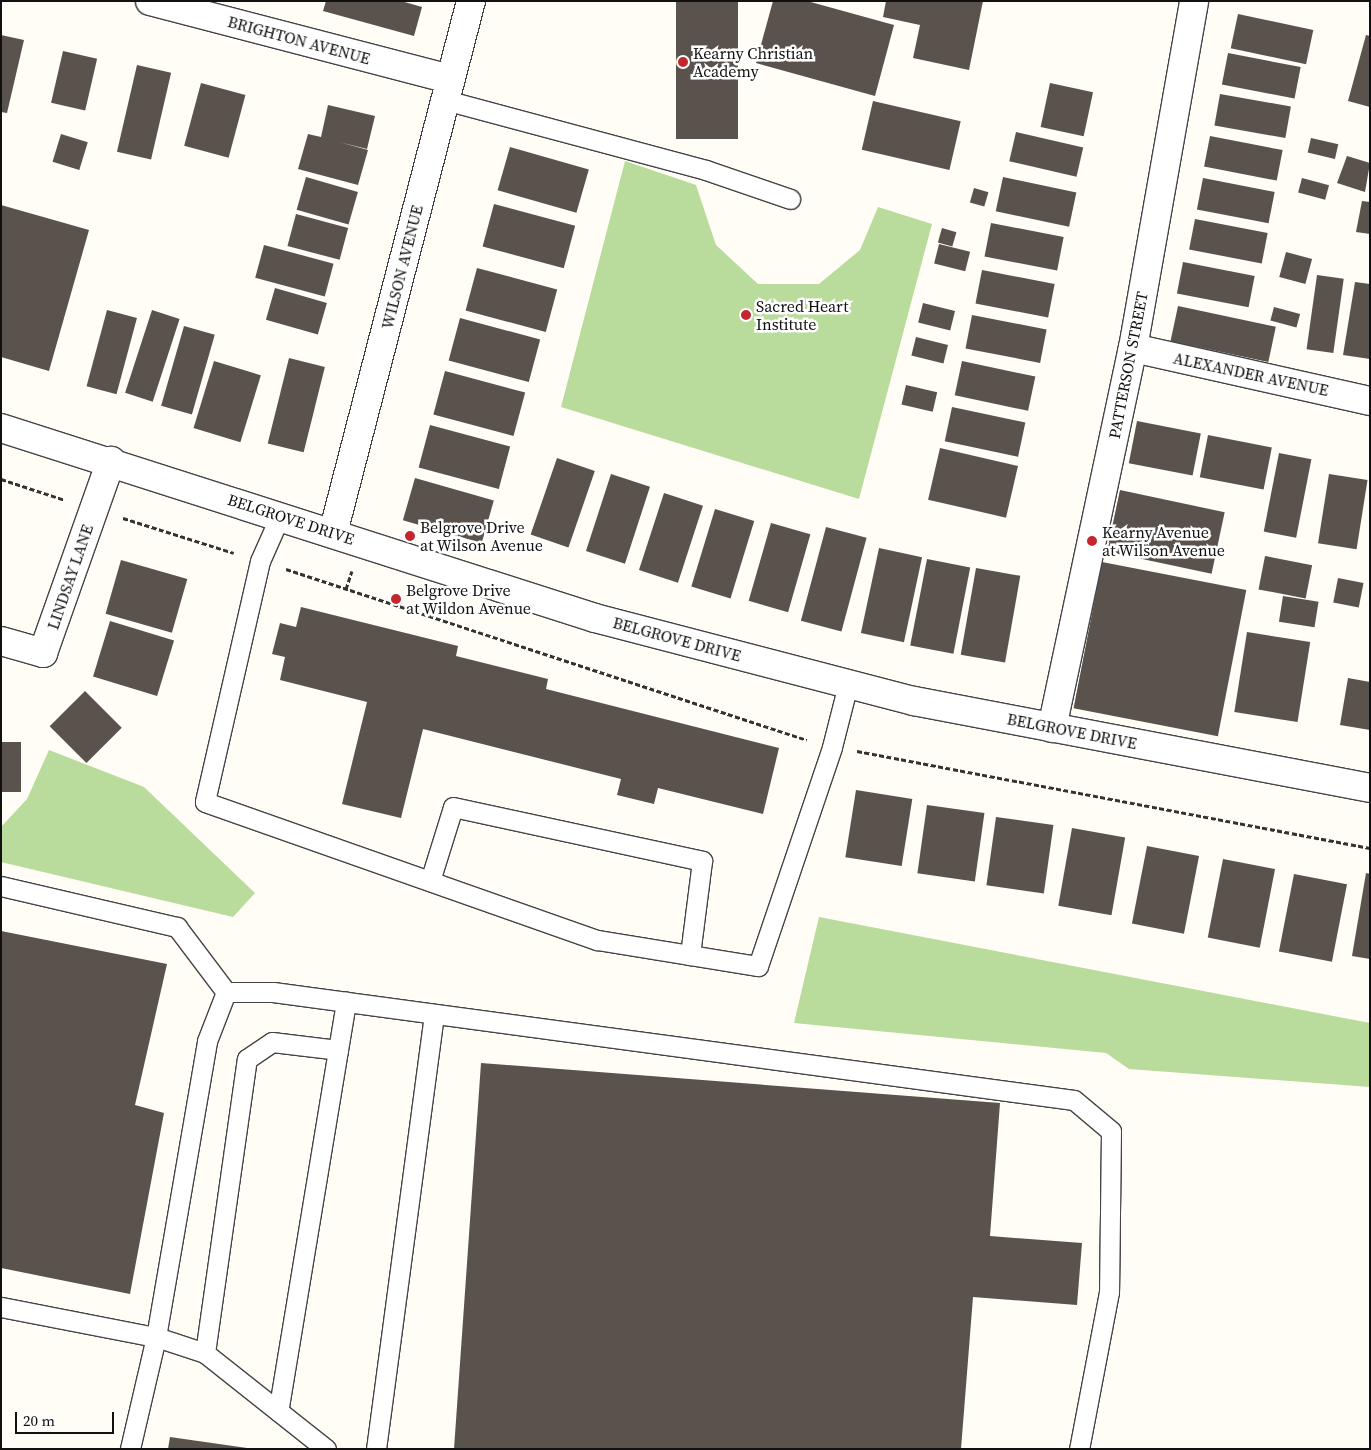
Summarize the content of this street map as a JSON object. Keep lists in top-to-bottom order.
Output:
{
  "streets": {
    "street": [
      "BRIGHTON AVENUE",
      "WILSON AVENUE",
      "PATTERSON STREET",
      "ALEXANDER AVENUE",
      "BELGROVE DRIVE",
      "LINDSAY LANE"
    ]
  },
  "crossings": [
    ["BRIGHTON AVENUE", "WILSON AVENUE"],
    ["WILSON AVENUE", "BELGROVE DRIVE"],
    ["PATTERSON STREET", "ALEXANDER AVENUE"],
    ["PATTERSON STREET", "BELGROVE DRIVE"],
    ["BELGROVE DRIVE", "LINDSAY LANE"]
  ],
  "places": [
    "Kearny Christian Academy",
    "Sacred Heart Institute",
    "Belgrove Drive at Wilson Avenue",
    "Kearny Avenue at Wilson Avenue",
    "Belgrove Drive at Wildon Avenue"
  ],
  "scale_bar": "20 m"
}
